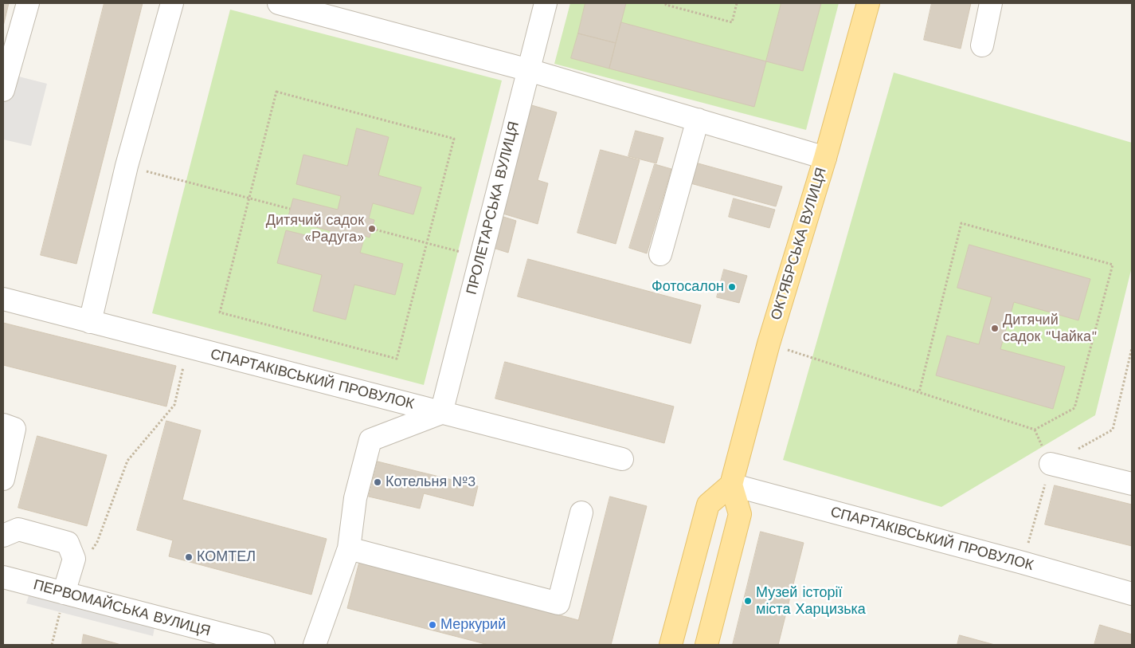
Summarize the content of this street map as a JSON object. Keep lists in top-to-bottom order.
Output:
{
  "streets": {
    "main road": ["ОКТЯБРСЬКА ВУЛИЦЯ"],
    "street": ["ПРОЛЕТАРСЬКА ВУЛИЦЯ", "СПАРТАКІВСЬКИЙ ПРОВУЛОК", "ПЕРВОМАЙСЬКА ВУЛИЦЯ"]
  },
  "crossings": [
    ["ПРОЛЕТАРСЬКА ВУЛИЦЯ", "СПАРТАКІВСЬКИЙ ПРОВУЛОК"],
    ["ОКТЯБРСЬКА ВУЛИЦЯ", "СПАРТАКІВСЬКИЙ ПРОВУЛОК"]
  ],
  "places": [
    "Дитячий садок «Радуга»",
    "Фотосалон",
    "Дитячий садок \"Чайка\"",
    "Котельня №3",
    "КОМТЕЛ",
    "Музей історії міста Харцизька",
    "Меркурий"
  ]
}
